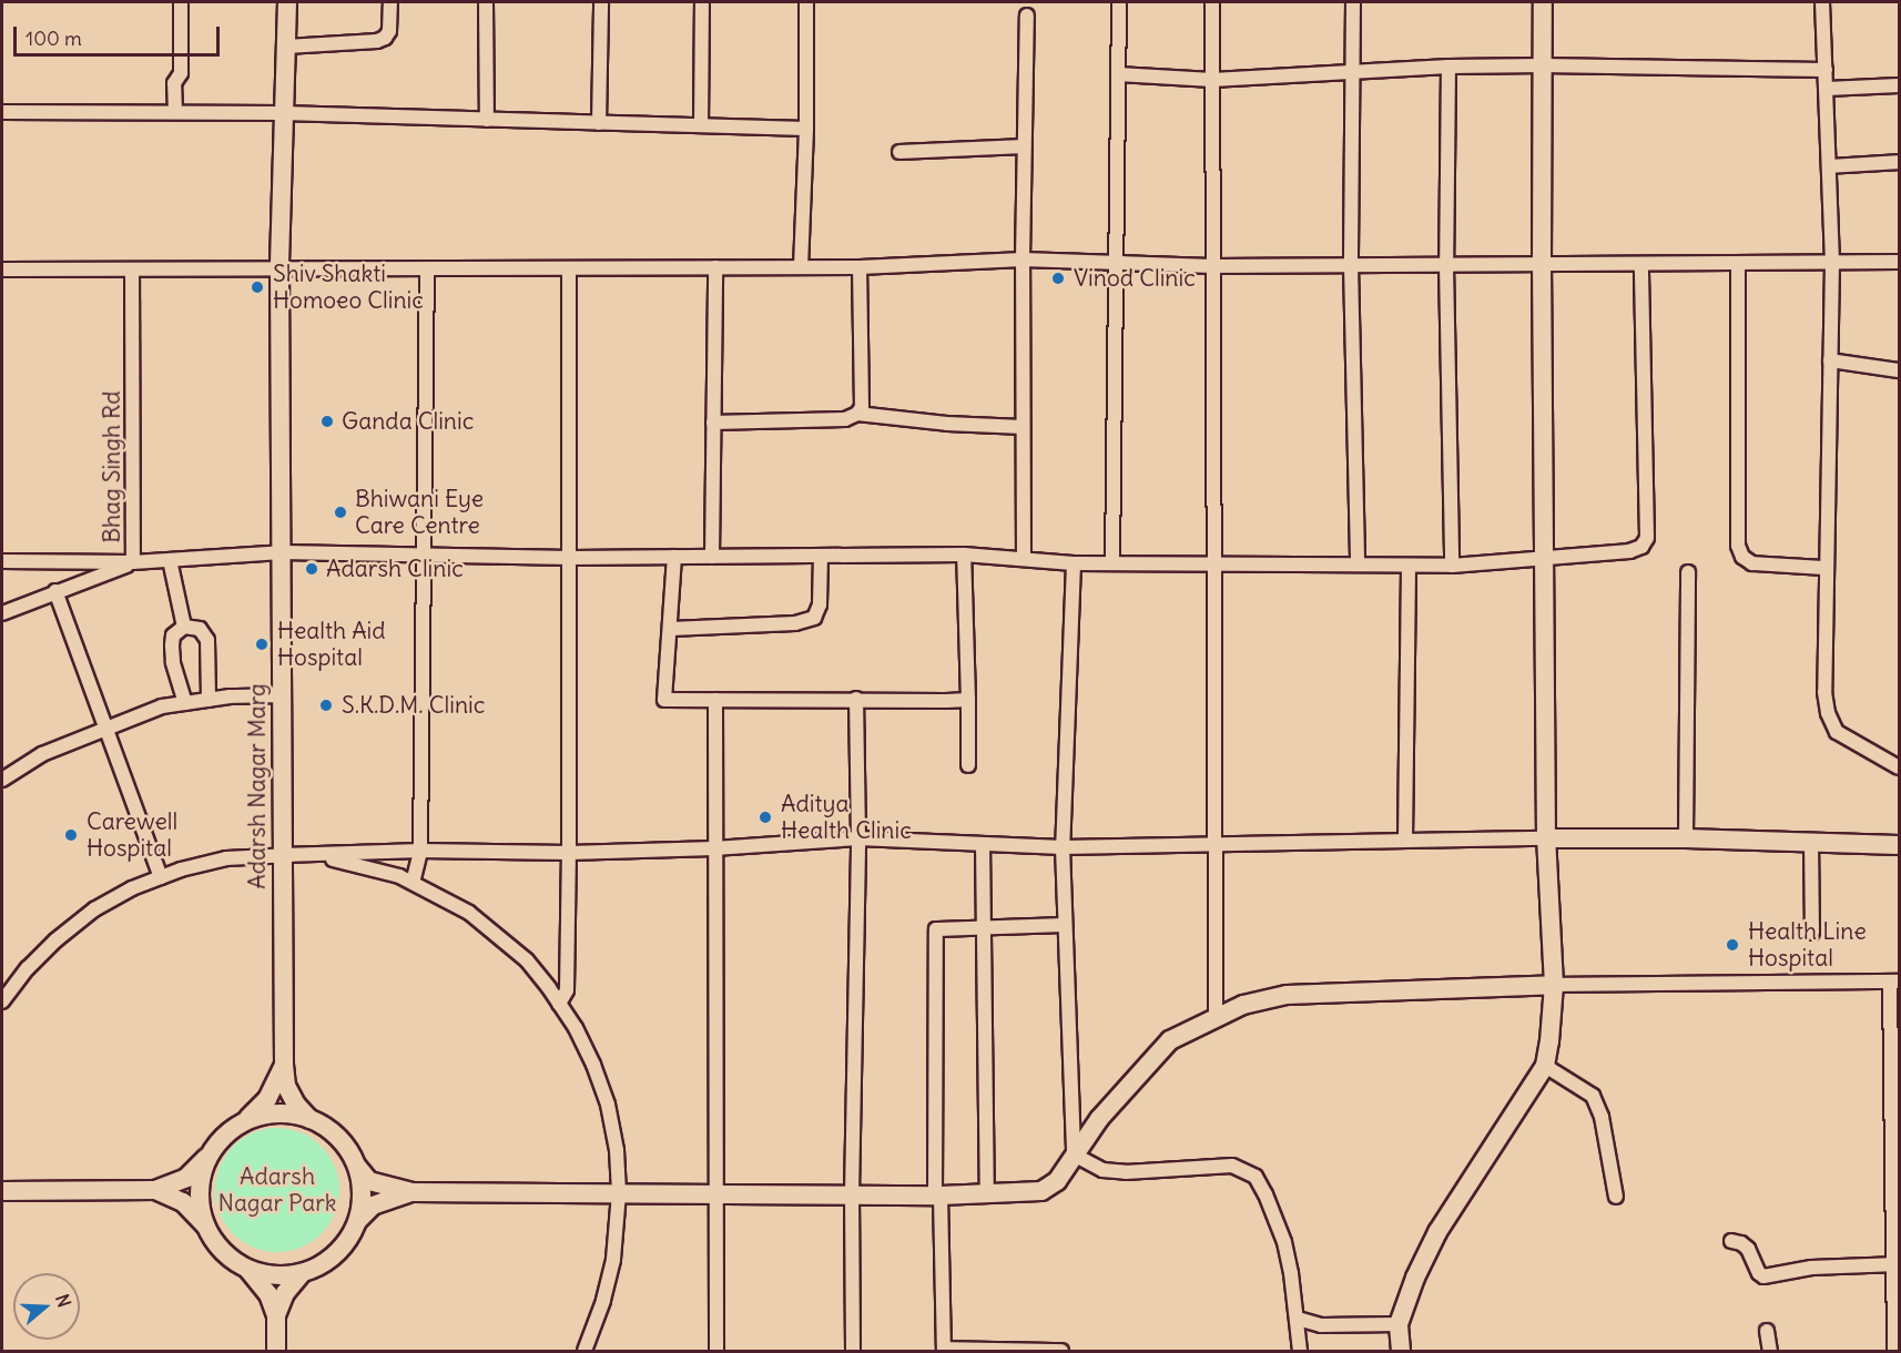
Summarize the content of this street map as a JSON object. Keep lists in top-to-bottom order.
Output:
{
  "streets": {
    "street": ["Bhag Singh Rd", "Adarsh Nagar Marg"]
  },
  "parks": ["Adarsh Nagar Park"],
  "places": [
    "Vinod Clinic",
    "Shiv Shakti Homoeo Clinic",
    "Ganda Clinic",
    "Bhiwani Eye Care Centre",
    "Adarsh Clinic",
    "Health Aid Hospital",
    "S.K.D.M. Clinic",
    "Aditya Health Clinic",
    "Carewell Hospital",
    "Health Line Hospital"
  ],
  "scale_bar": "100 m",
  "north": "right"
}
